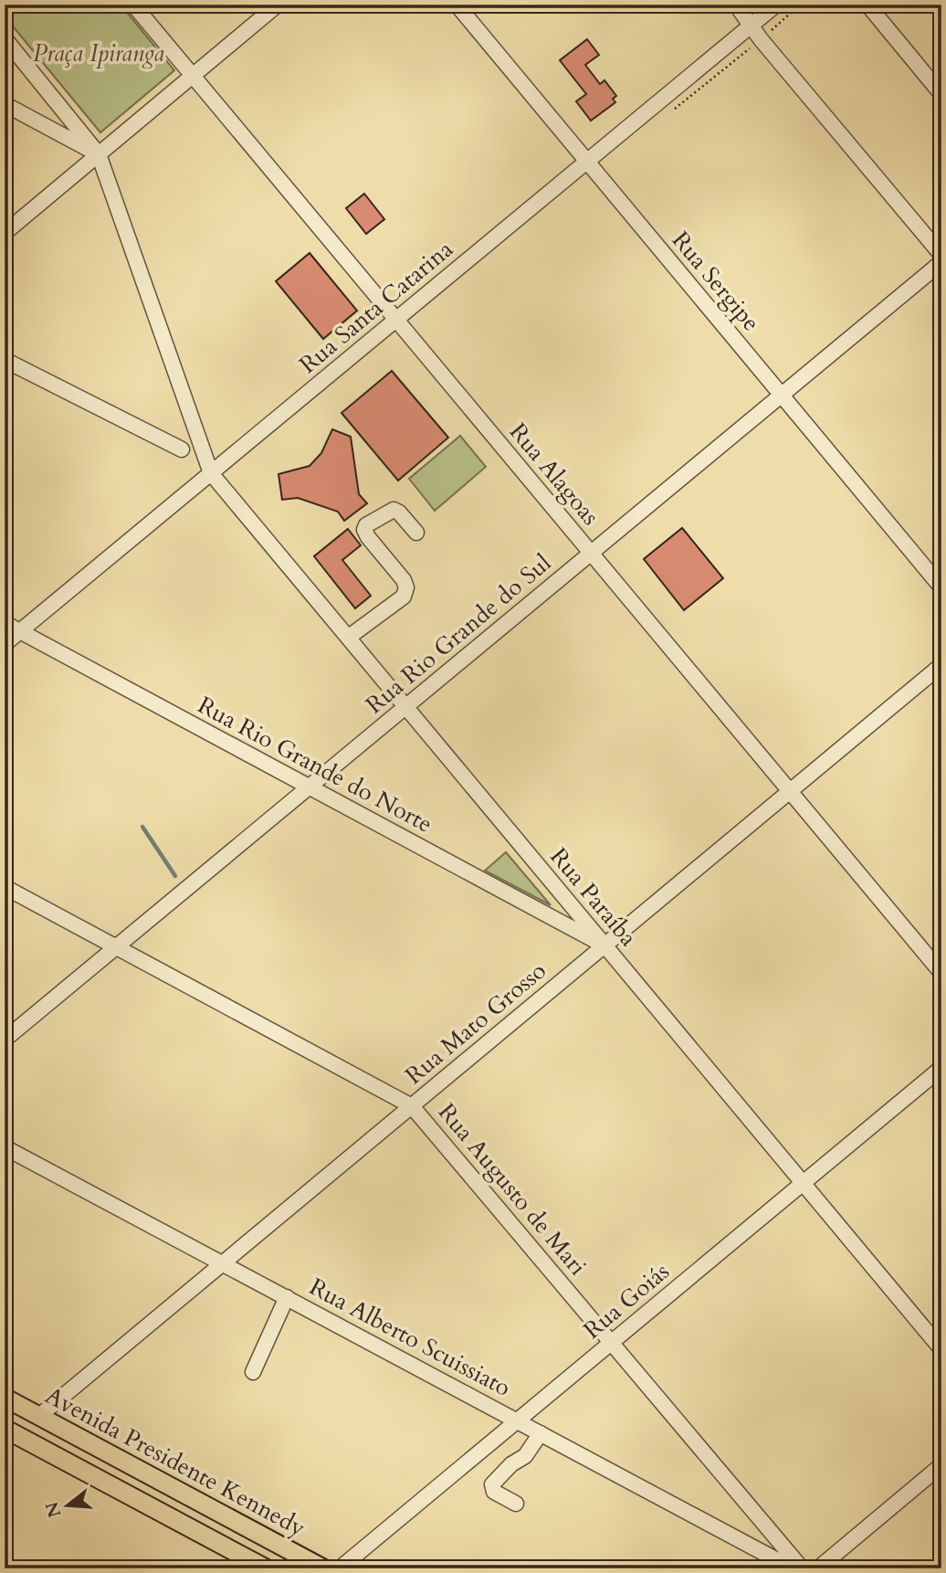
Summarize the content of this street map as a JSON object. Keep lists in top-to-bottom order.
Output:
{
  "streets": {
    "main road": ["Avenida Presidente Kennedy"],
    "street": [
      "Rua Sergipe",
      "Rua Santa Catarina",
      "Rua Alagoas",
      "Rua Rio Grande do Sul",
      "Rua Rio Grande do Norte",
      "Rua Paraíba",
      "Rua Mato Grosso",
      "Rua Augusto de Mari",
      "Rua Goiás",
      "Rua Alberto Scuissiato"
    ]
  },
  "crossings": [
    ["Rua Sergipe", "Rua Santa Catarina"],
    ["Rua Sergipe", "Rua Rio Grande do Sul"],
    ["Rua Santa Catarina", "Rua Alagoas"],
    ["Rua Santa Catarina", "Rua Rio Grande do Norte"],
    ["Rua Santa Catarina", "Rua Paraíba"],
    ["Rua Alagoas", "Rua Rio Grande do Sul"],
    ["Rua Alagoas", "Rua Mato Grosso"],
    ["Rua Rio Grande do Sul", "Rua Rio Grande do Norte"],
    ["Rua Rio Grande do Sul", "Rua Paraíba"],
    ["Rua Rio Grande do Sul", "Rua Augusto de Mari"],
    ["Rua Rio Grande do Norte", "Rua Paraíba"],
    ["Rua Rio Grande do Norte", "Rua Mato Grosso"],
    ["Rua Paraíba", "Rua Mato Grosso"],
    ["Rua Paraíba", "Rua Goiás"],
    ["Rua Mato Grosso", "Rua Augusto de Mari"],
    ["Rua Mato Grosso", "Rua Alberto Scuissiato"],
    ["Rua Mato Grosso", "Avenida Presidente Kennedy"],
    ["Rua Augusto de Mari", "Rua Goiás"],
    ["Rua Goiás", "Rua Alberto Scuissiato"]
  ],
  "parks": ["Praça Ipiranga"],
  "north": "left"
}
